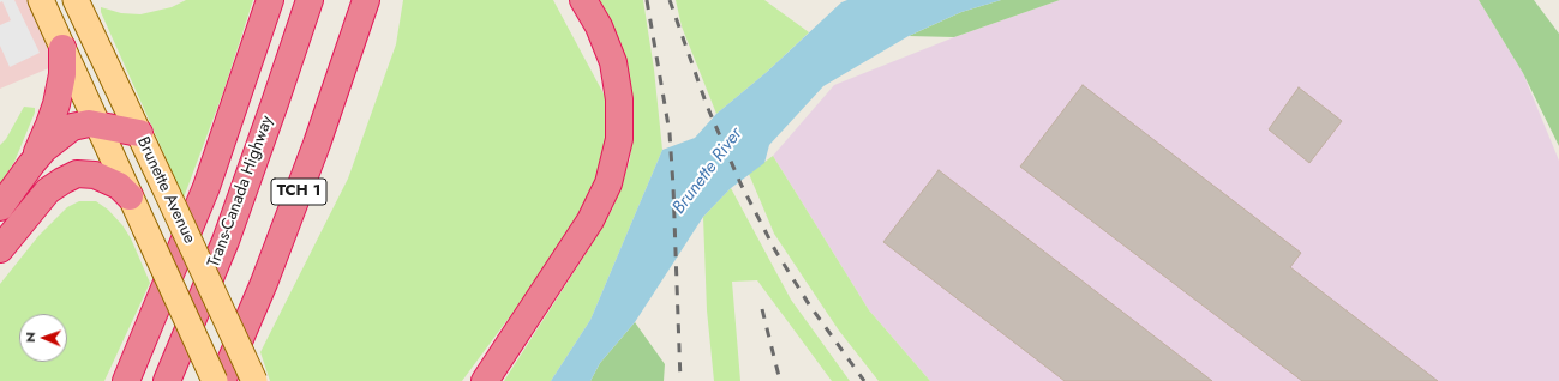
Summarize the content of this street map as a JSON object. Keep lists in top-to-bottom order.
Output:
{
  "streets": {
    "highway": ["Trans-Canada Highway", "TCH 1"],
    "main road": ["Brunette Avenue"]
  },
  "water": ["Brunette River"],
  "north": "left"
}
